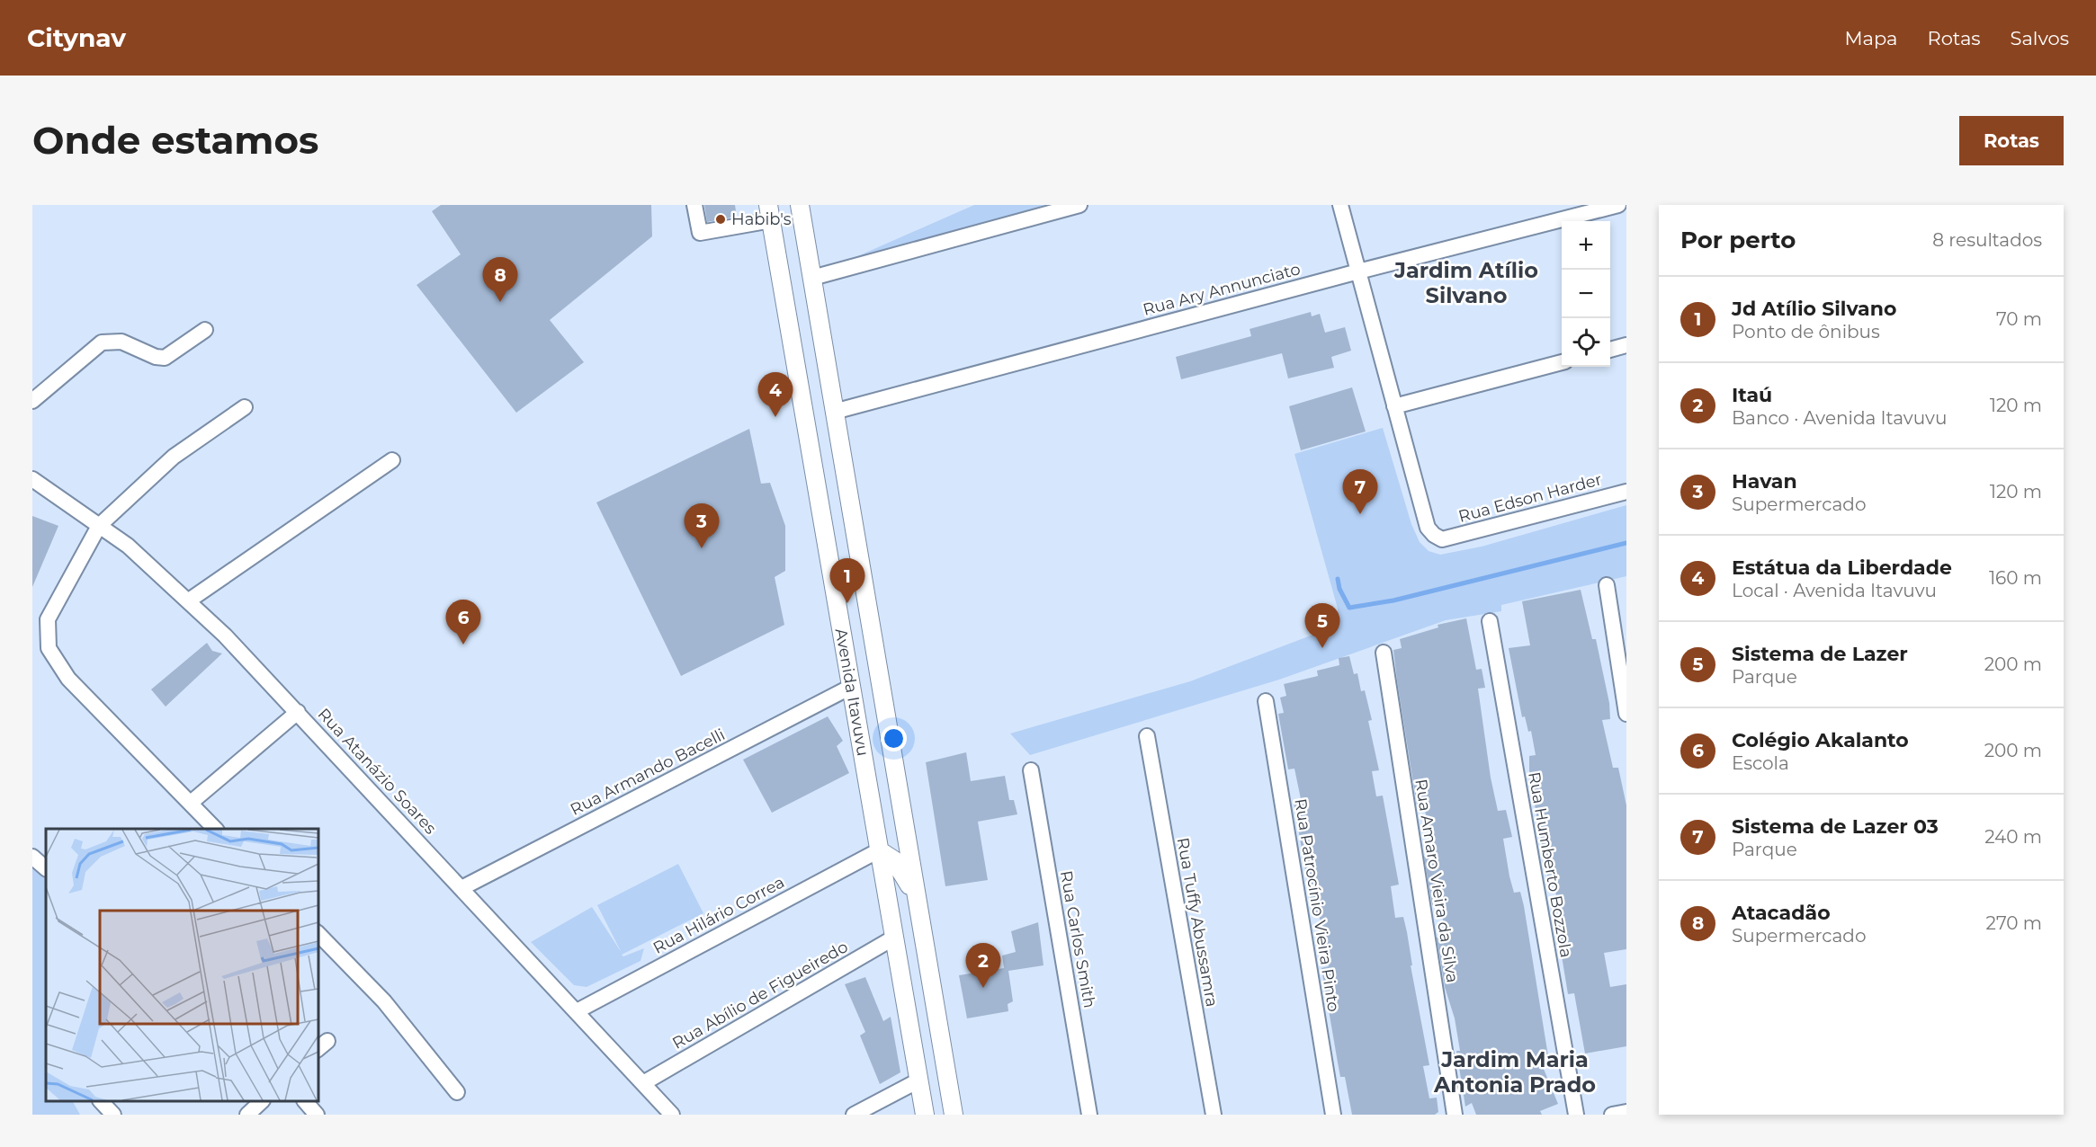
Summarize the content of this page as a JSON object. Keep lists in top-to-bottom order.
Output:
{
  "streets": {
    "main road": ["Avenida Itavuvu"],
    "street": [
      "Rua Ary Annunciato",
      "Rua Edson Harder",
      "Rua Atanázio Soares",
      "Rua Armando Bacelli",
      "Rua Humberto Bozzola",
      "Rua Amaro Vieira da Silva",
      "Rua Patrocínio Vieira Pinto",
      "Rua Hilário Correa",
      "Rua Tuffy Abussamra",
      "Rua Carlos Smith",
      "Rua Abílio de Figueiredo"
    ]
  },
  "crossings": [
    ["Rua Ary Annunciato", "Avenida Itavuvu"],
    ["Avenida Itavuvu", "Rua Armando Bacelli"],
    ["Avenida Itavuvu", "Rua Hilário Correa"],
    ["Avenida Itavuvu", "Rua Abílio de Figueiredo"],
    ["Rua Atanázio Soares", "Rua Armando Bacelli"],
    ["Rua Atanázio Soares", "Rua Hilário Correa"],
    ["Rua Atanázio Soares", "Rua Abílio de Figueiredo"]
  ],
  "districts": ["Jardim Atílio Silvano", "Jardim Maria Antonia Prado"],
  "places": ["Habib's"],
  "page": {
    "header": "Citynav",
    "nav": ["Mapa", "Rotas", "Salvos"],
    "buttons": "Rotas",
    "title": "Onde estamos",
    "heading": ["Por perto", "8 resultados"],
    "map_buttons": ["+", "−"],
    "pins": [
      "8",
      "4",
      "7",
      "3",
      "1",
      "6",
      "5",
      "2"
    ],
    "list": [
      {
        "mark": "1",
        "name": "Jd Atílio Silvano",
        "note": "Ponto de ônibus",
        "value": "70 m"
      },
      {
        "mark": "2",
        "name": "Itaú",
        "note": "Banco · Avenida Itavuvu",
        "value": "120 m"
      },
      {
        "mark": "3",
        "name": "Havan",
        "note": "Supermercado",
        "value": "120 m"
      },
      {
        "mark": "4",
        "name": "Estátua da Liberdade",
        "note": "Local · Avenida Itavuvu",
        "value": "160 m"
      },
      {
        "mark": "5",
        "name": "Sistema de Lazer",
        "note": "Parque",
        "value": "200 m"
      },
      {
        "mark": "6",
        "name": "Colégio Akalanto",
        "note": "Escola",
        "value": "200 m"
      },
      {
        "mark": "7",
        "name": "Sistema de Lazer 03",
        "note": "Parque",
        "value": "240 m"
      },
      {
        "mark": "8",
        "name": "Atacadão",
        "note": "Supermercado",
        "value": "270 m"
      }
    ]
  }
}
